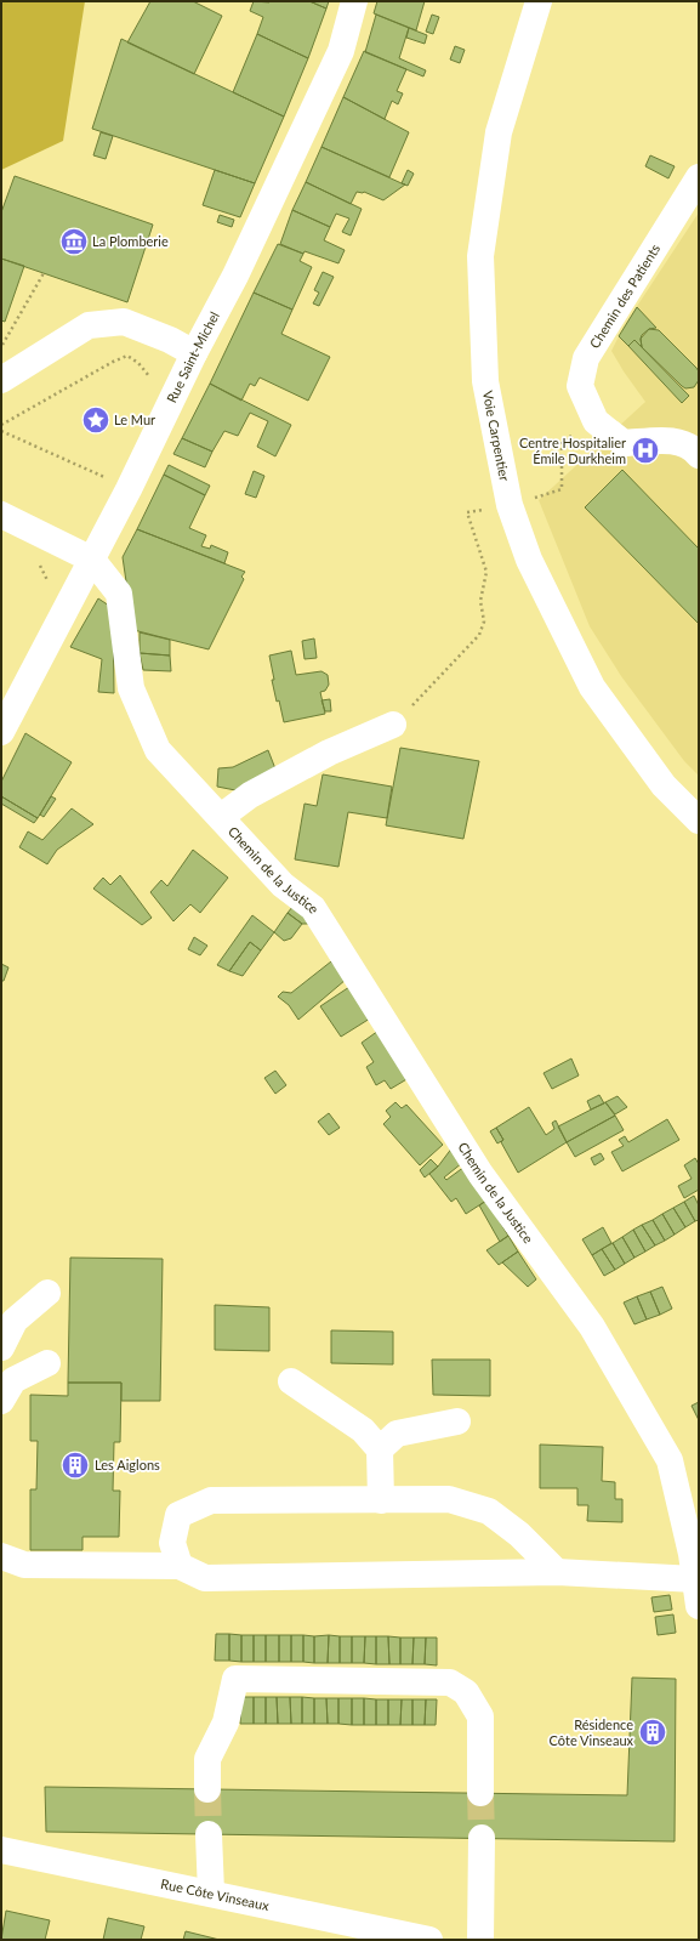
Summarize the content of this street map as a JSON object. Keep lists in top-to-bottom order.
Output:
{
  "streets": {
    "street": [
      "Chemin des Patients",
      "Rue Saint-Michel",
      "Voie Carpentier",
      "Chemin de la Justice",
      "Rue Côte Vinseaux"
    ]
  },
  "crossings": [
    ["Rue Saint-Michel", "Chemin de la Justice"]
  ],
  "places": {
    "museum": ["La Plomberie"],
    "place": ["Le Mur"],
    "hospital": ["Centre Hospitalier Émile Durkheim"],
    "building": ["Les Aiglons", "Résidence Côte Vinseaux"]
  }
}
